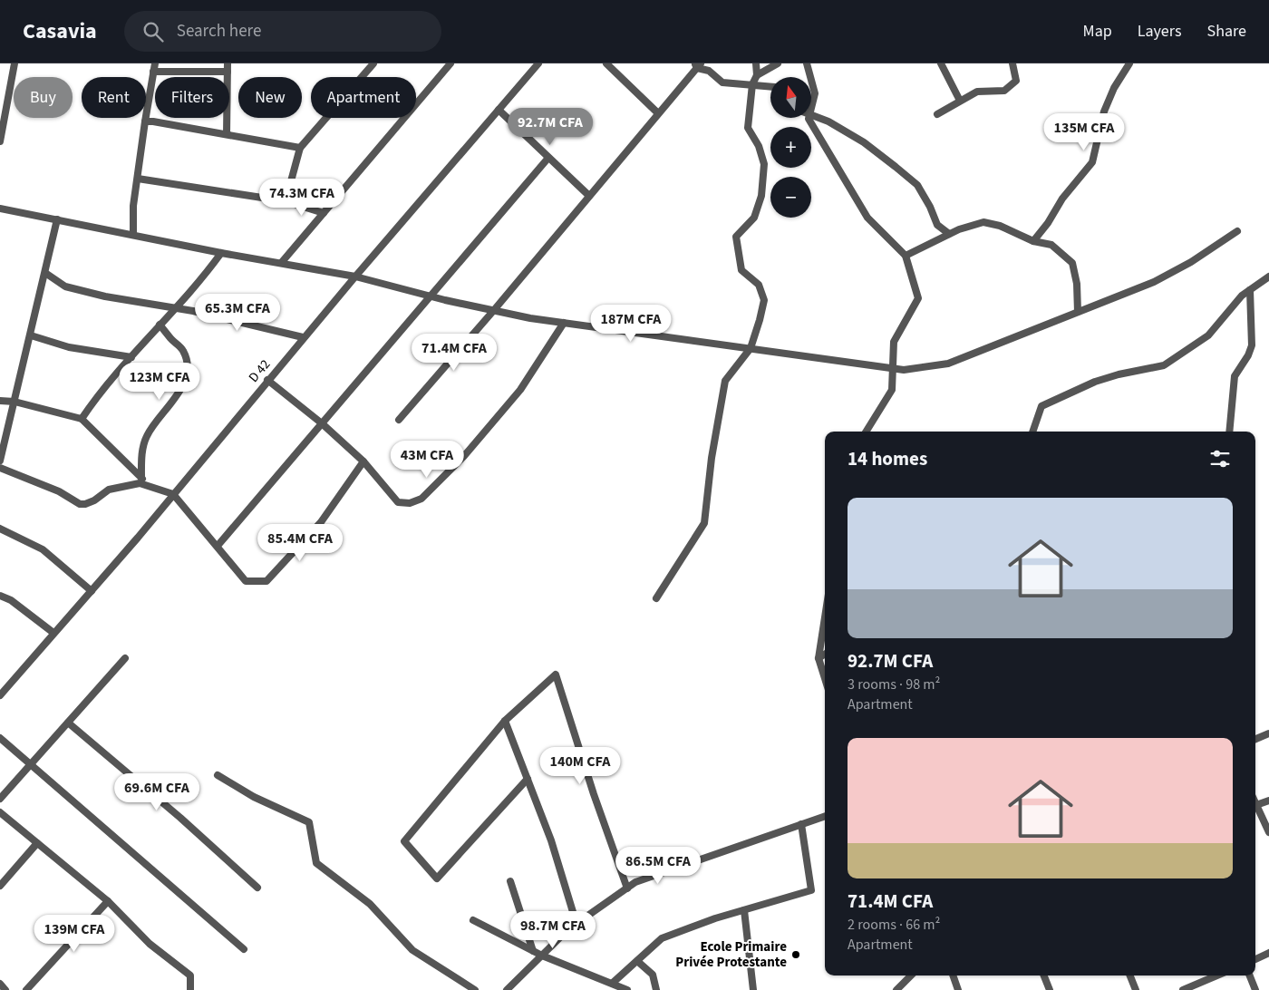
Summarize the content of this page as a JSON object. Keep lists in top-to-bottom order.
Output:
{
  "streets": {
    "street": ["D 42"]
  },
  "places": ["Ecole Primaire Privée Protestante"],
  "north": "top",
  "page": {
    "header": "Casavia",
    "search": "Search here",
    "nav": ["Map", "Layers", "Share"],
    "map_buttons": ["+", "−"],
    "chip": [
      "Buy",
      "Rent",
      "Filters",
      "New",
      "Apartment"
    ],
    "price": [
      "92.7M CFA",
      "135M CFA",
      "74.3M CFA",
      "65.3M CFA",
      "187M CFA",
      "71.4M CFA",
      "123M CFA",
      "43M CFA",
      "85.4M CFA",
      "140M CFA",
      "69.6M CFA",
      "86.5M CFA",
      "98.7M CFA",
      "139M CFA"
    ],
    "heading": "14 homes",
    "list": [
      {
        "name": "92.7M CFA",
        "note": "3 rooms · 98 m² · Apartment"
      },
      {
        "name": "71.4M CFA",
        "note": "2 rooms · 66 m² · Apartment"
      }
    ]
  }
}
